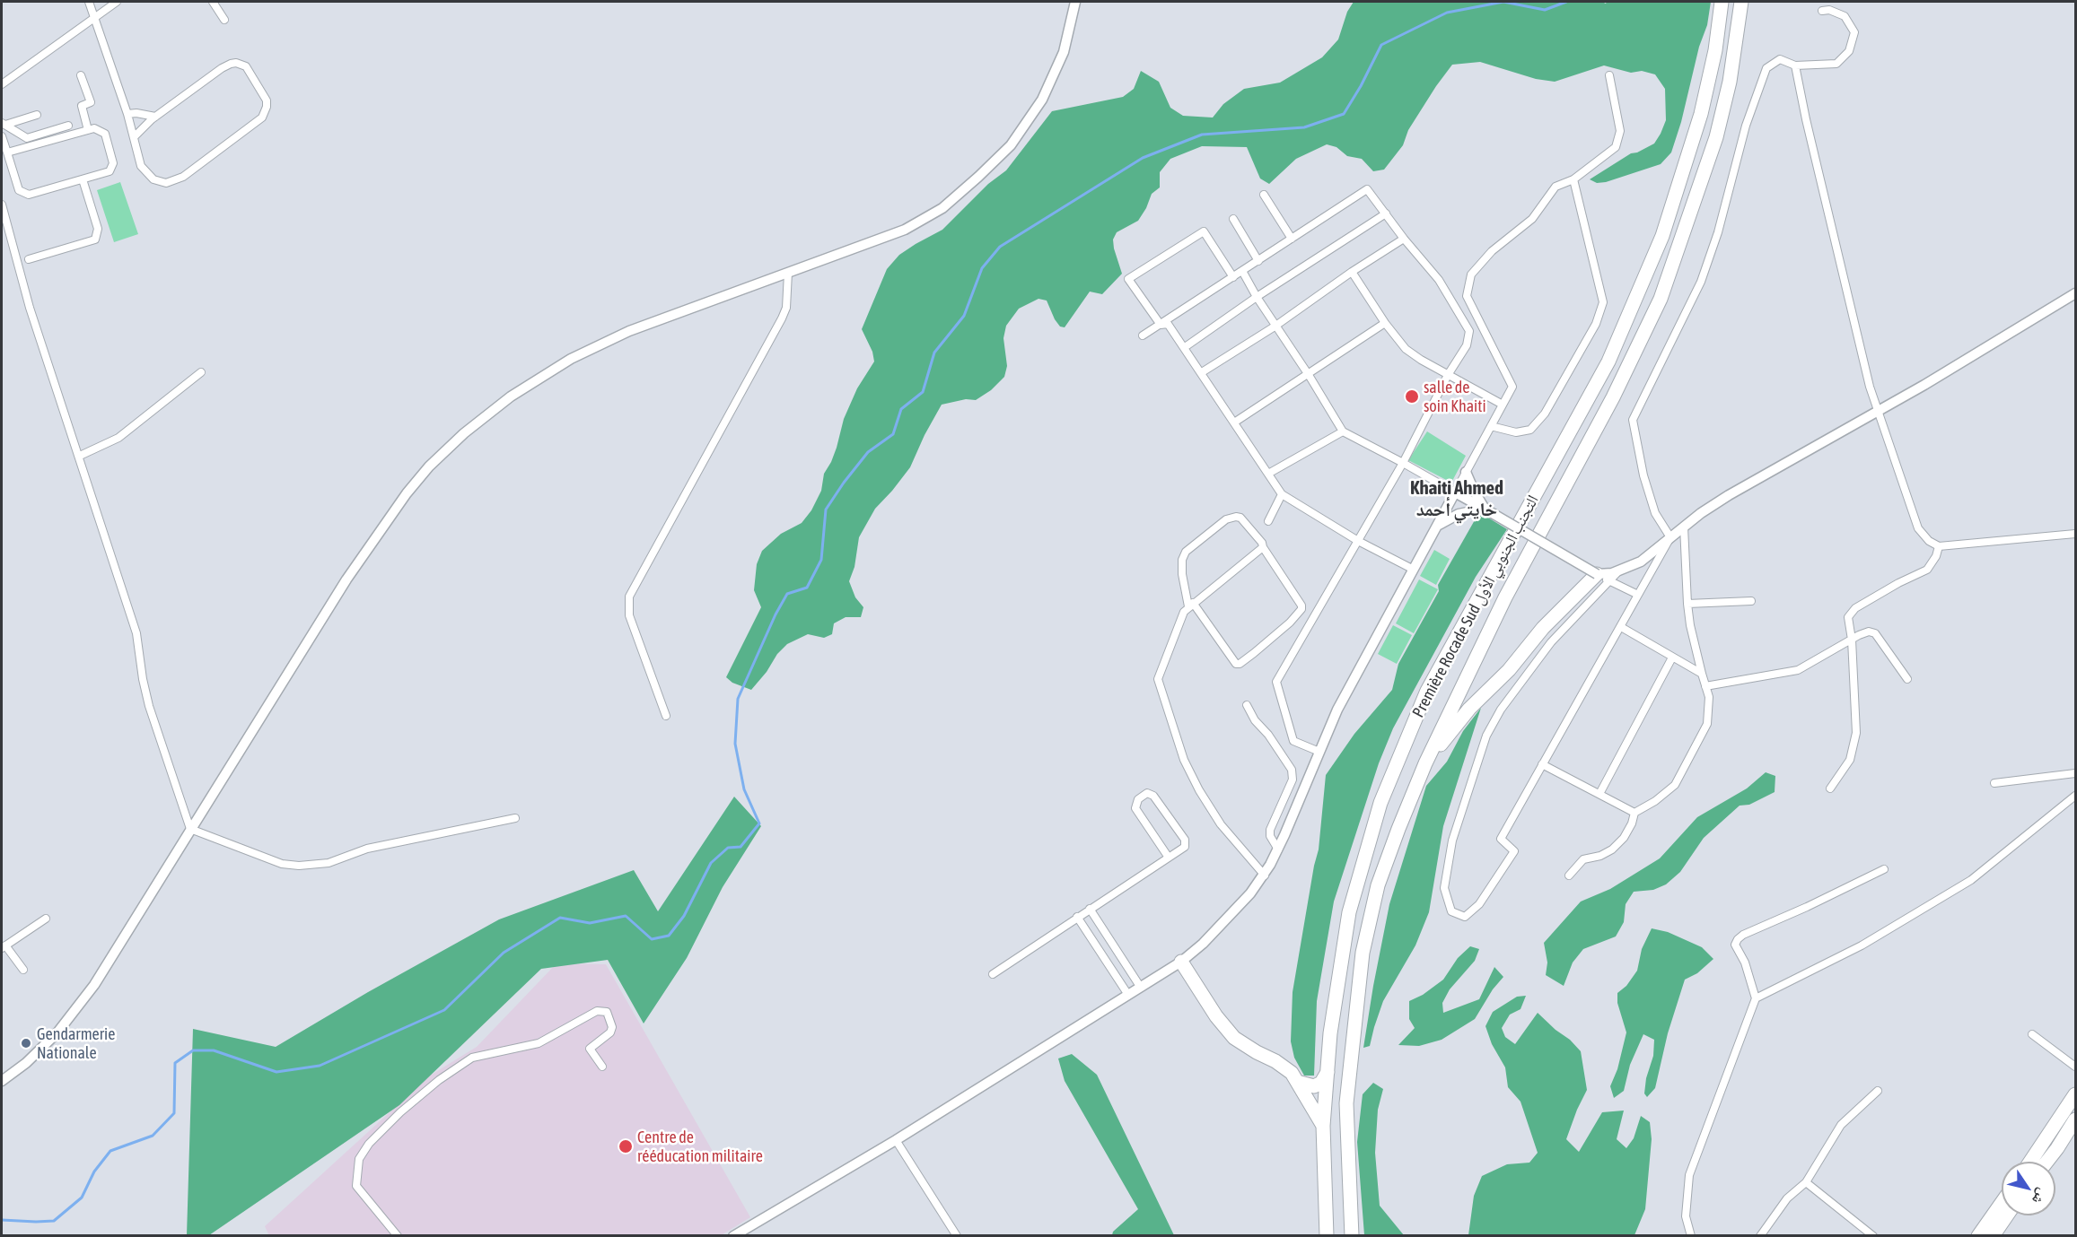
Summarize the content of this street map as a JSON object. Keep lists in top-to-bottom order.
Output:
{
  "streets": {
    "highway": ["Première Rocade Sud التجنب الجنوبي الأول"]
  },
  "districts": ["Khaiti Ahmed خايتي أحمد"],
  "places": ["salle de soin Khaiti", "Gendarmerie Nationale", "Centre de rééducation militaire"],
  "north": "bottom right"
}
